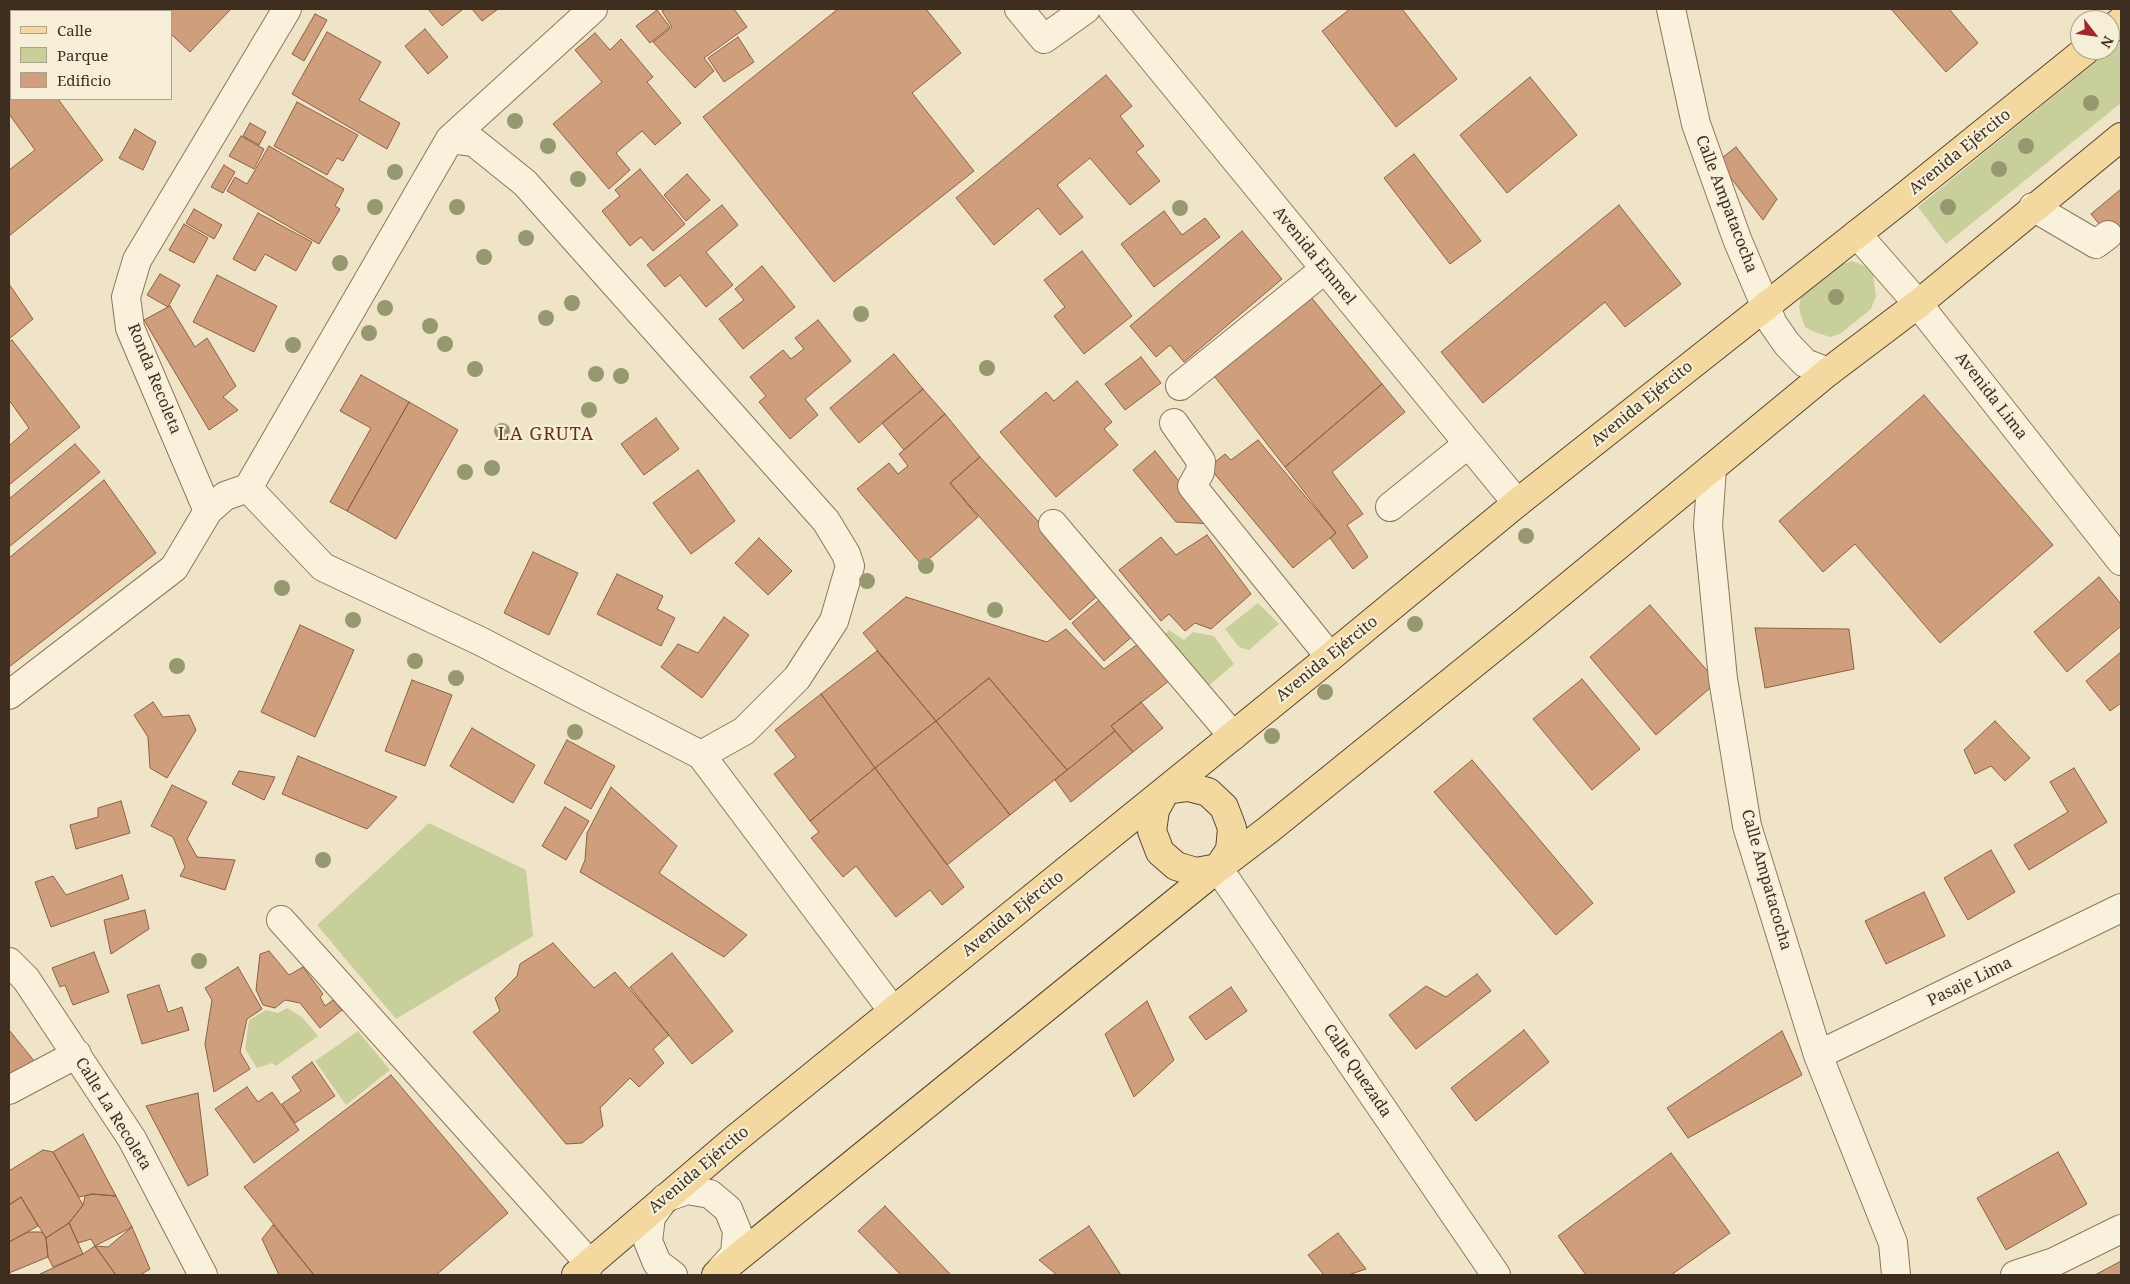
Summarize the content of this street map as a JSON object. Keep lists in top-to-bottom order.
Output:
{
  "streets": {
    "main road": ["Avenida Ejército"],
    "street": [
      "Calle Ampatacocha",
      "Avenida Emmel",
      "Ronda Recoleta",
      "Avenida Lima",
      "Pasaje Lima",
      "Calle Quezada",
      "Calle La Recoleta"
    ]
  },
  "crossings": [
    ["Avenida Ejército", "Calle Ampatacocha"],
    ["Avenida Ejército", "Avenida Emmel"],
    ["Avenida Ejército", "Avenida Lima"],
    ["Avenida Ejército", "Calle Quezada"],
    ["Calle Ampatacocha", "Pasaje Lima"]
  ],
  "districts": ["LA GRUTA"],
  "legend": ["Calle", "Parque", "Edificio"],
  "north": "bottom right"
}
